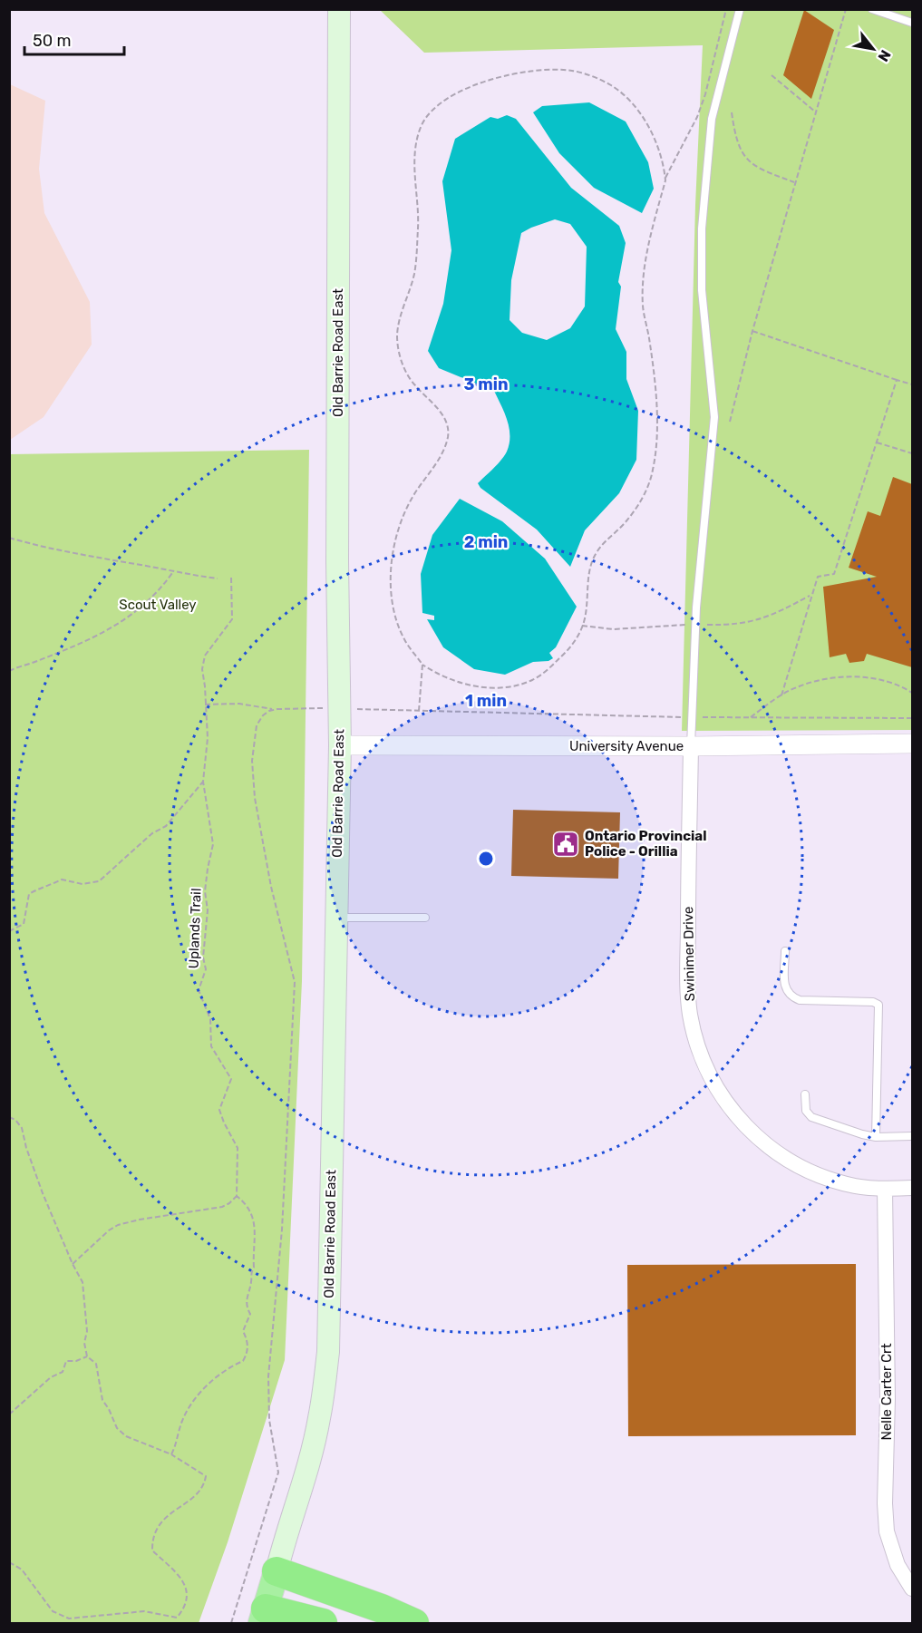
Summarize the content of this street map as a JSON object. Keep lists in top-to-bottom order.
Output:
{
  "streets": {
    "main road": ["Old Barrie Road East"],
    "street": ["University Avenue", "Swinimer Drive", "Nelle Carter Crt"],
    "path": ["Uplands Trail"]
  },
  "crossings": [
    ["Old Barrie Road East", "University Avenue"],
    ["University Avenue", "Swinimer Drive"],
    ["Swinimer Drive", "Nelle Carter Crt"]
  ],
  "parks": ["Scout Valley"],
  "places": {
    "public building": ["Ontario Provincial Police - Orillia"]
  },
  "scale_bar": "50 m",
  "north": "bottom right",
  "rings": ["3 min", "2 min", "1 min"]
}
